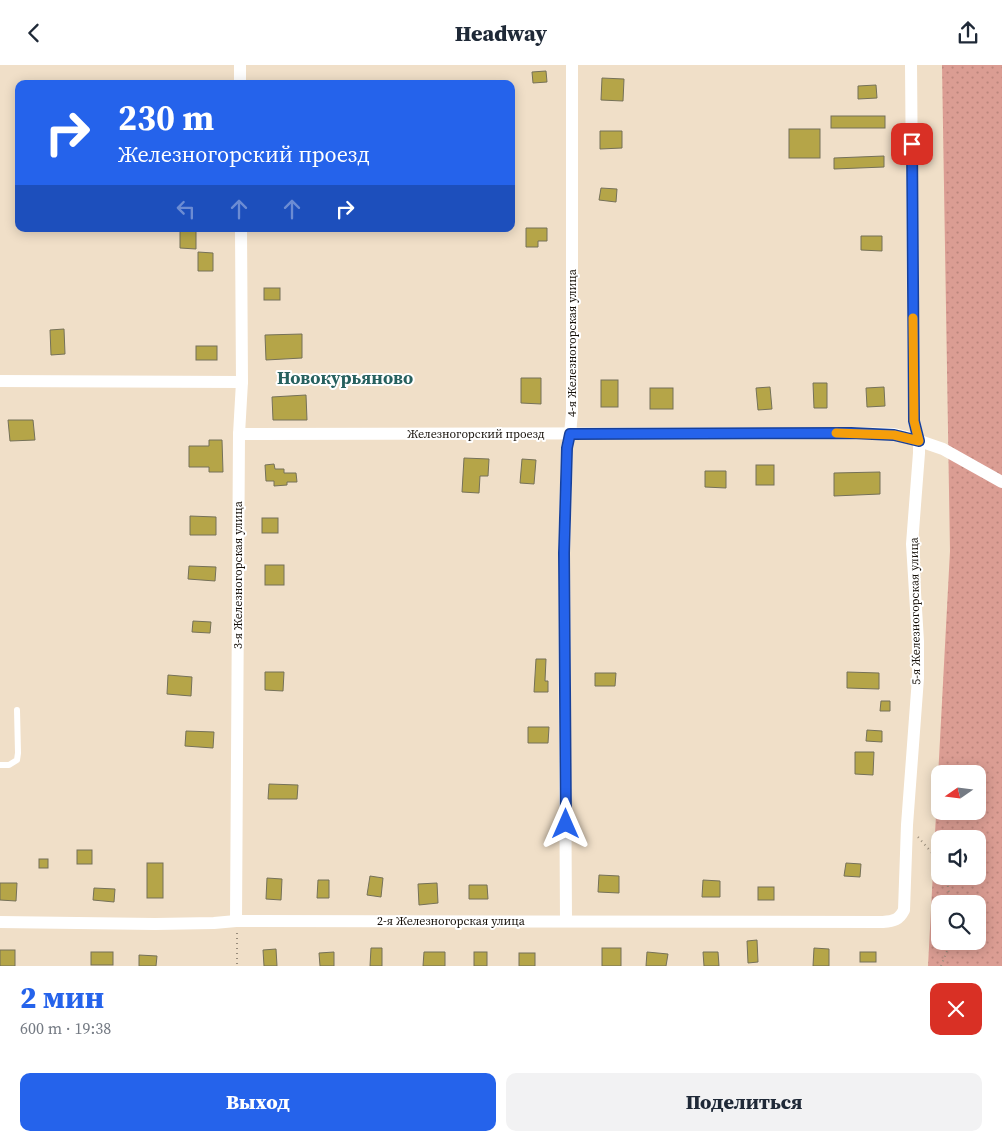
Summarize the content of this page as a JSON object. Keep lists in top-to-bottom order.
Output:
{
  "streets": {
    "street": [
      "4-я Железногорская улица",
      "Железногорский проезд",
      "3-я Железногорская улица",
      "5-я Железногорская улица",
      "2-я Железногорская улица"
    ]
  },
  "crossings": [
    ["4-я Железногорская улица", "Железногорский проезд"],
    ["4-я Железногорская улица", "2-я Железногорская улица"],
    ["Железногорский проезд", "3-я Железногорская улица"],
    ["Железногорский проезд", "5-я Железногорская улица"],
    ["3-я Железногорская улица", "2-я Железногорская улица"],
    ["5-я Железногорская улица", "2-я Железногорская улица"]
  ],
  "districts": ["Новокурьяново"],
  "north": "left",
  "page": {
    "header": "Headway",
    "turn": ["230 m", "Железногорский проезд"],
    "heading": ["2 мин", "600 m · 19:38"],
    "buttons": ["Выход", "Поделиться"]
  }
}
